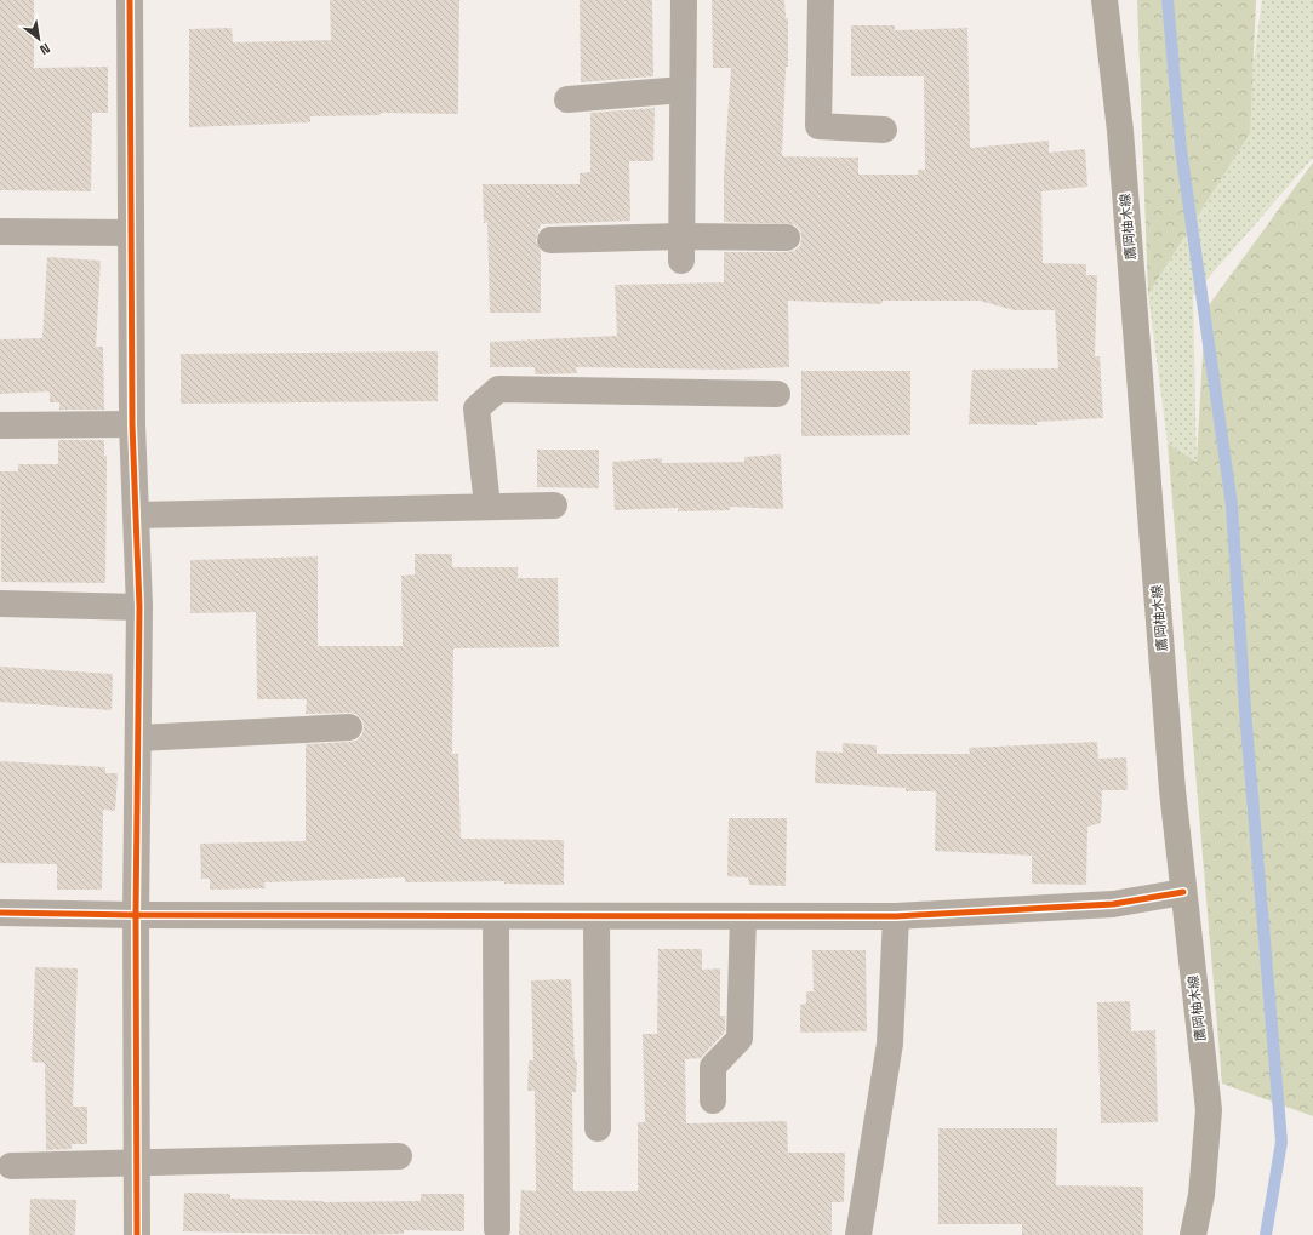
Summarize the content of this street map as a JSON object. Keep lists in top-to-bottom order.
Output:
{
  "streets": {
    "main road": ["鷹岡柚木線"]
  },
  "north": "bottom right"
}
